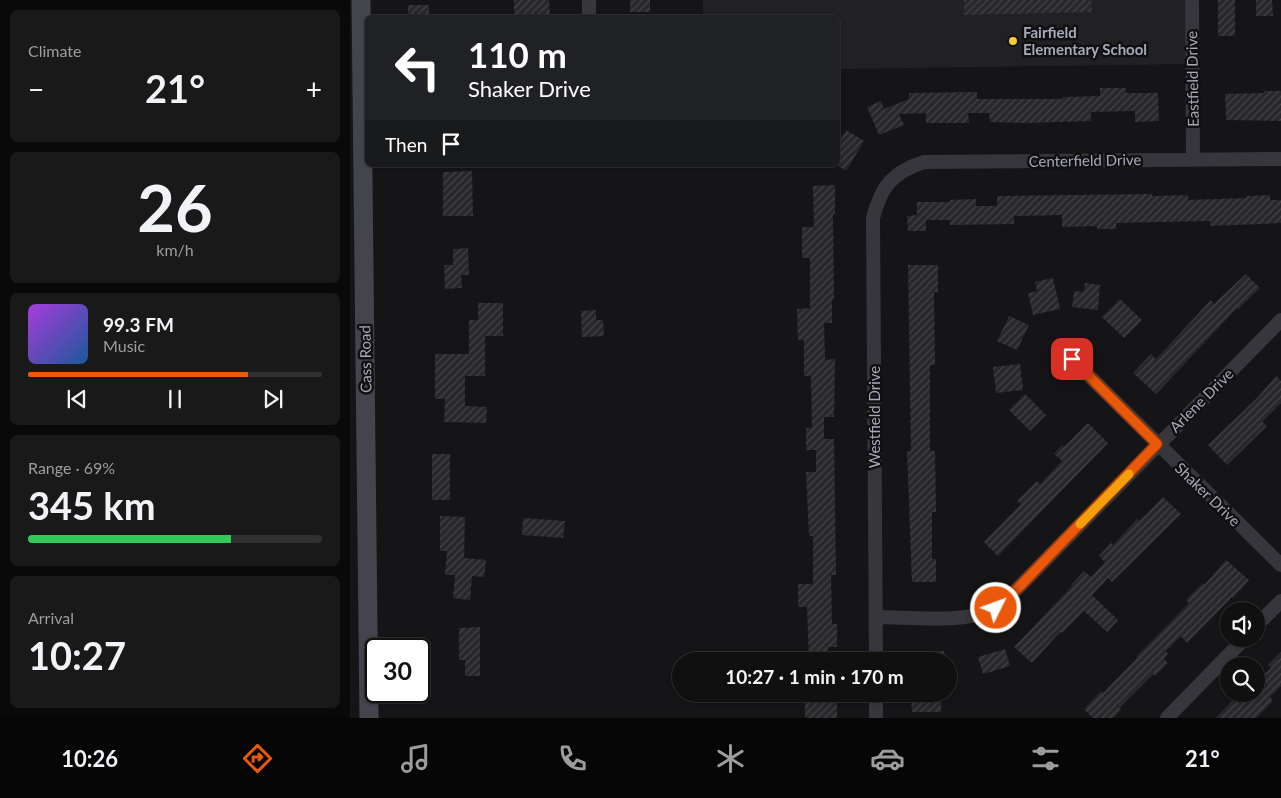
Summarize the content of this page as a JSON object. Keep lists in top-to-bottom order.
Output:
{
  "streets": {
    "street": [
      "Eastfield Drive",
      "Centerfield Drive",
      "Cass Road",
      "Arlene Drive",
      "Westfield Drive",
      "Shaker Drive"
    ]
  },
  "crossings": [
    ["Eastfield Drive", "Centerfield Drive"],
    ["Centerfield Drive", "Westfield Drive"],
    ["Arlene Drive", "Westfield Drive"],
    ["Arlene Drive", "Shaker Drive"]
  ],
  "places": ["Fairfield Elementary School"],
  "page": {
    "tile": [
      "Climate",
      ["26", "km/h"],
      ["Range · 69%", "345 km"],
      ["Arrival", "10:27"]
    ],
    "turn": ["110 m", "Shaker Drive"],
    "heat": ["−", "21°", "+"],
    "then": "Then",
    "song": ["99.3 FM", "Music"],
    "limit": "30",
    "trip": "10:27 · 1 min · 170 m",
    "tabs": ["10:26", "21°"]
  }
}
